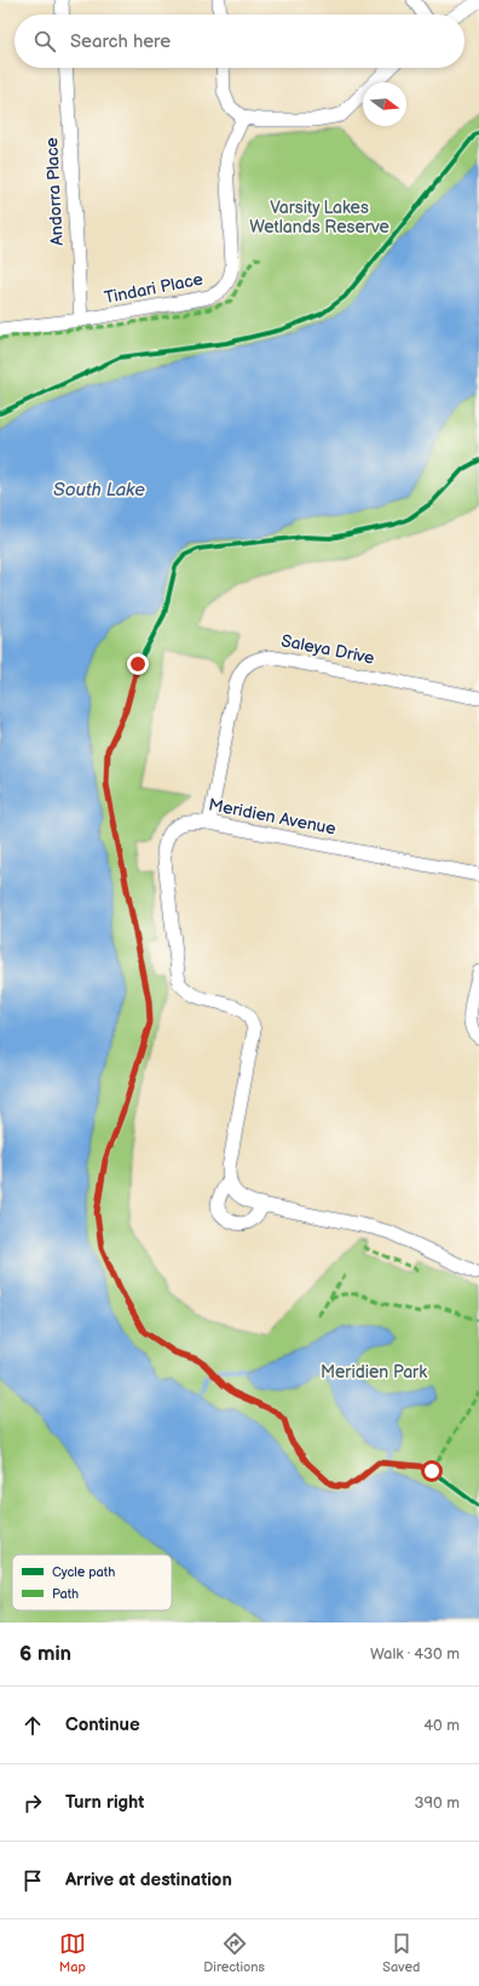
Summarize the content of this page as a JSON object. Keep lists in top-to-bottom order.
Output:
{
  "streets": {
    "street": [
      "Andorra Place",
      "Tindari Place",
      "Saleya Drive",
      "Meridien Avenue"
    ]
  },
  "crossings": [
    ["Andorra Place", "Tindari Place"],
    ["Saleya Drive", "Meridien Avenue"]
  ],
  "water": ["South Lake"],
  "parks": ["Varsity Lakes Wetlands Reserve", "Meridien Park"],
  "legend": ["Cycle path", "Path"],
  "north": "right",
  "page": {
    "search": "Search here",
    "heading": ["6 min", "Walk · 430 m"],
    "list": [
      ["Continue", "40 m"],
      ["Turn right", "390 m"],
      "Arrive at destination"
    ],
    "nav": ["Map", "Directions", "Saved"]
  }
}
